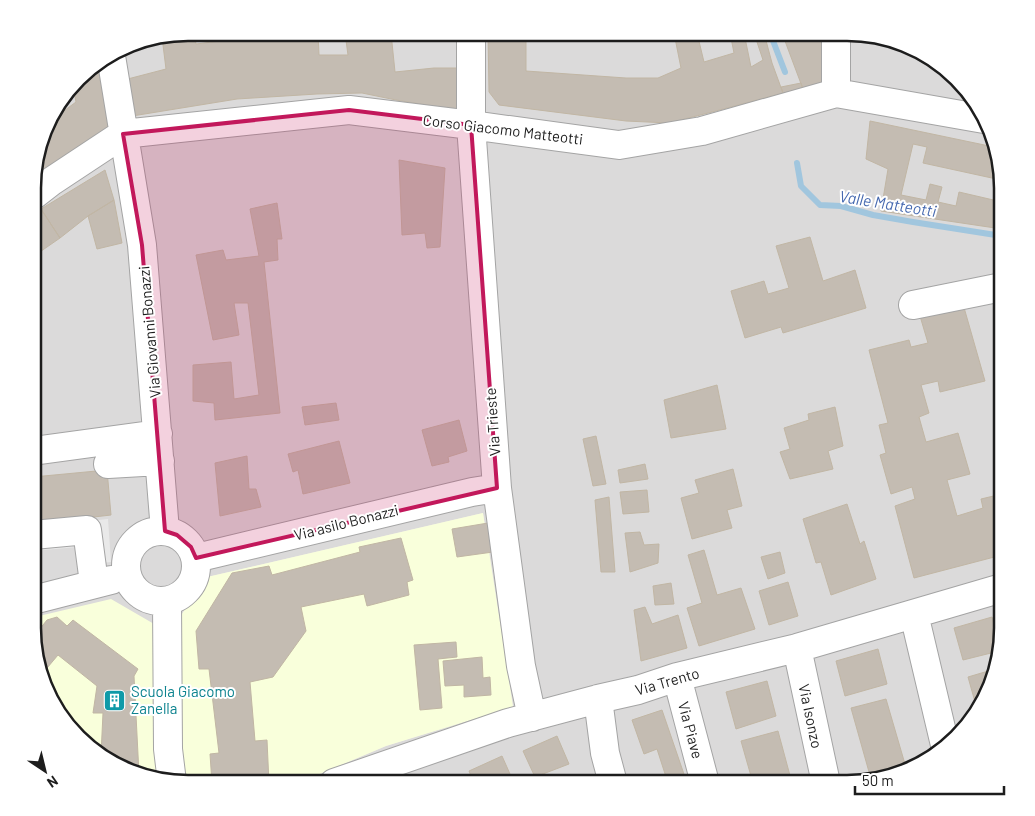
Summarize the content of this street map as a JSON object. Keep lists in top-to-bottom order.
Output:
{
  "streets": {
    "street": [
      "Corso Giacomo Matteotti",
      "Via Giovanni Bonazzi",
      "Via Trieste",
      "Via asilo Bonazzi",
      "Via Trento",
      "Via Isonzo",
      "Via Piave"
    ]
  },
  "crossings": [
    ["Corso Giacomo Matteotti", "Via Giovanni Bonazzi"],
    ["Corso Giacomo Matteotti", "Via Trieste"],
    ["Via Giovanni Bonazzi", "Via asilo Bonazzi"],
    ["Via Trieste", "Via asilo Bonazzi"],
    ["Via Trieste", "Via Trento"],
    ["Via Trento", "Via Isonzo"],
    ["Via Trento", "Via Piave"]
  ],
  "water": ["Valle Matteotti"],
  "places": {
    "building": ["Scuola Giacomo Zanella"]
  },
  "scale_bar": "50 m",
  "north": "bottom right"
}
